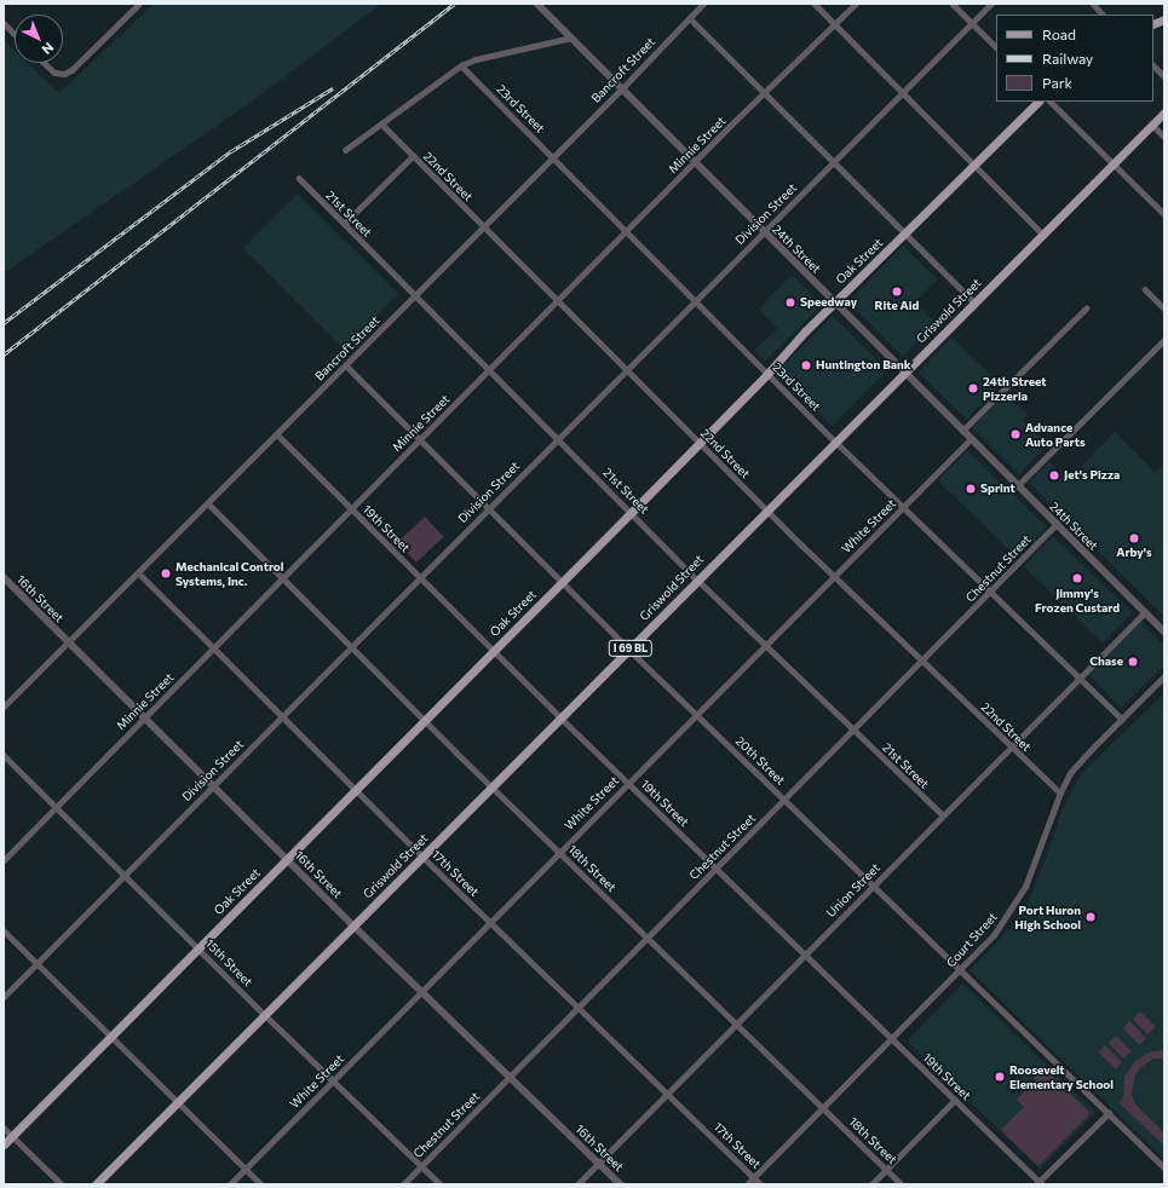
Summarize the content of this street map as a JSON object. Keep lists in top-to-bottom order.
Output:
{
  "streets": {
    "main road": ["Oak Street", "Griswold Street", "I 69 BL"],
    "street": [
      "Bancroft Street",
      "23rd Street",
      "Minnie Street",
      "22nd Street",
      "21st Street",
      "Division Street",
      "24th Street",
      "White Street",
      "19th Street",
      "Chestnut Street",
      "16th Street",
      "20th Street",
      "18th Street",
      "17th Street",
      "Union Street",
      "Court Street",
      "15th Street"
    ]
  },
  "crossings": [
    ["Bancroft Street", "23rd Street"],
    ["Bancroft Street", "22nd Street"],
    ["Bancroft Street", "21st Street"],
    ["Bancroft Street", "24th Street"],
    ["Bancroft Street", "19th Street"],
    ["Bancroft Street", "16th Street"],
    ["Bancroft Street", "20th Street"],
    ["Bancroft Street", "18th Street"],
    ["Bancroft Street", "17th Street"],
    ["23rd Street", "Minnie Street"],
    ["23rd Street", "Division Street"],
    ["23rd Street", "Oak Street"],
    ["23rd Street", "Griswold Street"],
    ["23rd Street", "White Street"],
    ["23rd Street", "Chestnut Street"],
    ["23rd Street", "Union Street"],
    ["23rd Street", "Court Street"],
    ["Minnie Street", "22nd Street"],
    ["Minnie Street", "21st Street"],
    ["Minnie Street", "24th Street"],
    ["Minnie Street", "19th Street"],
    ["Minnie Street", "16th Street"],
    ["Minnie Street", "20th Street"],
    ["Minnie Street", "18th Street"],
    ["Minnie Street", "17th Street"],
    ["Minnie Street", "15th Street"],
    ["22nd Street", "Division Street"],
    ["22nd Street", "Oak Street"],
    ["22nd Street", "Griswold Street"],
    ["22nd Street", "White Street"],
    ["22nd Street", "Chestnut Street"],
    ["22nd Street", "Union Street"],
    ["22nd Street", "Court Street"],
    ["21st Street", "Division Street"],
    ["21st Street", "Oak Street"],
    ["21st Street", "Griswold Street"],
    ["21st Street", "White Street"],
    ["21st Street", "Chestnut Street"],
    ["21st Street", "Union Street"],
    ["Division Street", "24th Street"],
    ["Division Street", "19th Street"],
    ["Division Street", "16th Street"],
    ["Division Street", "20th Street"],
    ["Division Street", "18th Street"],
    ["Division Street", "17th Street"],
    ["Division Street", "15th Street"],
    ["24th Street", "Oak Street"],
    ["24th Street", "Griswold Street"],
    ["24th Street", "White Street"],
    ["24th Street", "Chestnut Street"],
    ["24th Street", "Union Street"],
    ["Oak Street", "19th Street"],
    ["Oak Street", "16th Street"],
    ["Oak Street", "20th Street"],
    ["Oak Street", "18th Street"],
    ["Oak Street", "17th Street"],
    ["Oak Street", "15th Street"],
    ["Griswold Street", "19th Street"],
    ["Griswold Street", "16th Street"],
    ["Griswold Street", "20th Street"],
    ["Griswold Street", "18th Street"],
    ["Griswold Street", "17th Street"],
    ["Griswold Street", "15th Street"],
    ["White Street", "19th Street"],
    ["White Street", "16th Street"],
    ["White Street", "20th Street"],
    ["White Street", "18th Street"],
    ["White Street", "17th Street"],
    ["White Street", "15th Street"],
    ["19th Street", "Chestnut Street"],
    ["19th Street", "Union Street"],
    ["19th Street", "Court Street"],
    ["Chestnut Street", "16th Street"],
    ["Chestnut Street", "20th Street"],
    ["Chestnut Street", "18th Street"],
    ["Chestnut Street", "17th Street"],
    ["Chestnut Street", "15th Street"],
    ["16th Street", "Union Street"],
    ["20th Street", "Union Street"],
    ["20th Street", "Court Street"],
    ["18th Street", "Union Street"],
    ["18th Street", "Court Street"],
    ["17th Street", "Union Street"],
    ["17th Street", "Court Street"]
  ],
  "places": [
    "Rite Aid",
    "Speedway",
    "Huntington Bank",
    "24th Street Pizzeria",
    "Advance Auto Parts",
    "Jet's Pizza",
    "Sprint",
    "Arby's",
    "Mechanical Control Systems, Inc.",
    "Jimmy's Frozen Custard",
    "Chase",
    "Port Huron High School",
    "Roosevelt Elementary School"
  ],
  "legend": ["Road", "Railway", "Park"],
  "north": "bottom right"
}
